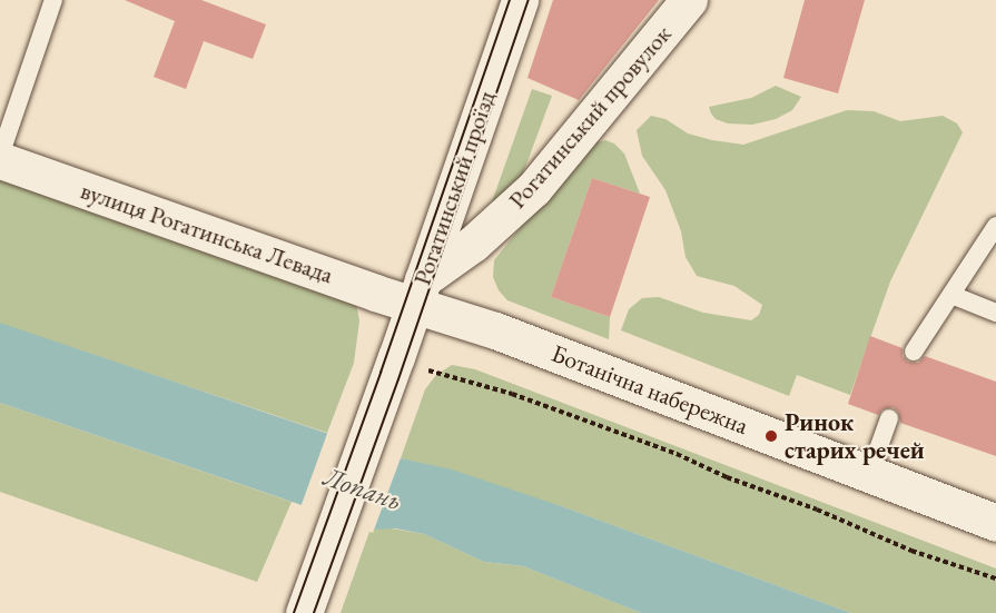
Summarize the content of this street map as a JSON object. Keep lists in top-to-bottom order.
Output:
{
  "streets": {
    "street": [
      "Рогатинський провулок",
      "Рогатинський проїзд",
      "вулиця Рогатинська Левада",
      "Ботанічна набережна"
    ]
  },
  "crossings": [
    ["Рогатинський провулок", "Рогатинський проїзд"],
    ["Рогатинський провулок", "вулиця Рогатинська Левада"],
    ["Рогатинський провулок", "Ботанічна набережна"],
    ["Рогатинський проїзд", "вулиця Рогатинська Левада"],
    ["Рогатинський проїзд", "Ботанічна набережна"],
    ["вулиця Рогатинська Левада", "Ботанічна набережна"]
  ],
  "water": ["Лопань"],
  "places": ["Ринок старих речей"]
}
